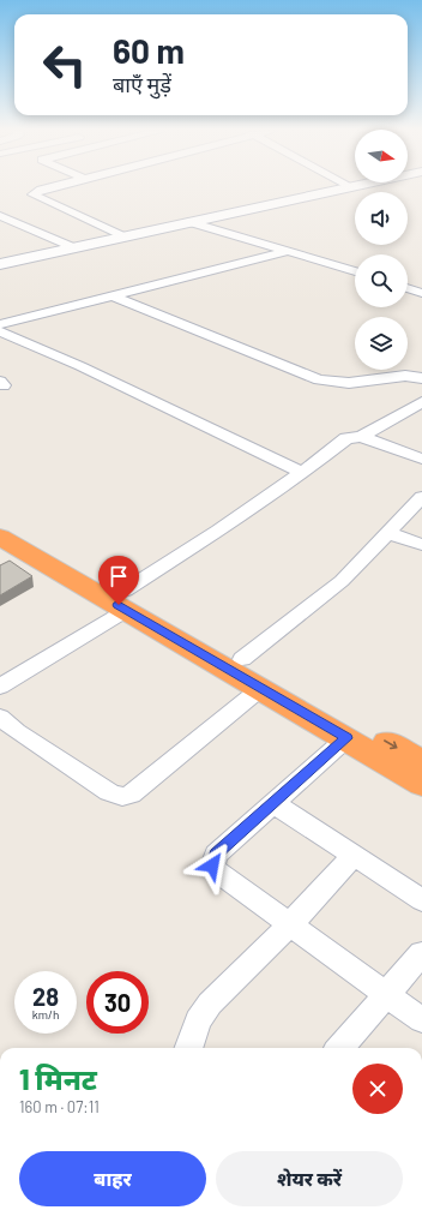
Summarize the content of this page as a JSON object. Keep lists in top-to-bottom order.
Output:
{
  "north": "right",
  "page": {
    "turn": ["60 m", "बाएँ मुड़ें"],
    "speed": "28 km/h",
    "limit": "30",
    "heading": ["1 मिनट", "160 m · 07:11"],
    "buttons": ["बाहर", "शेयर करें"]
  }
}
